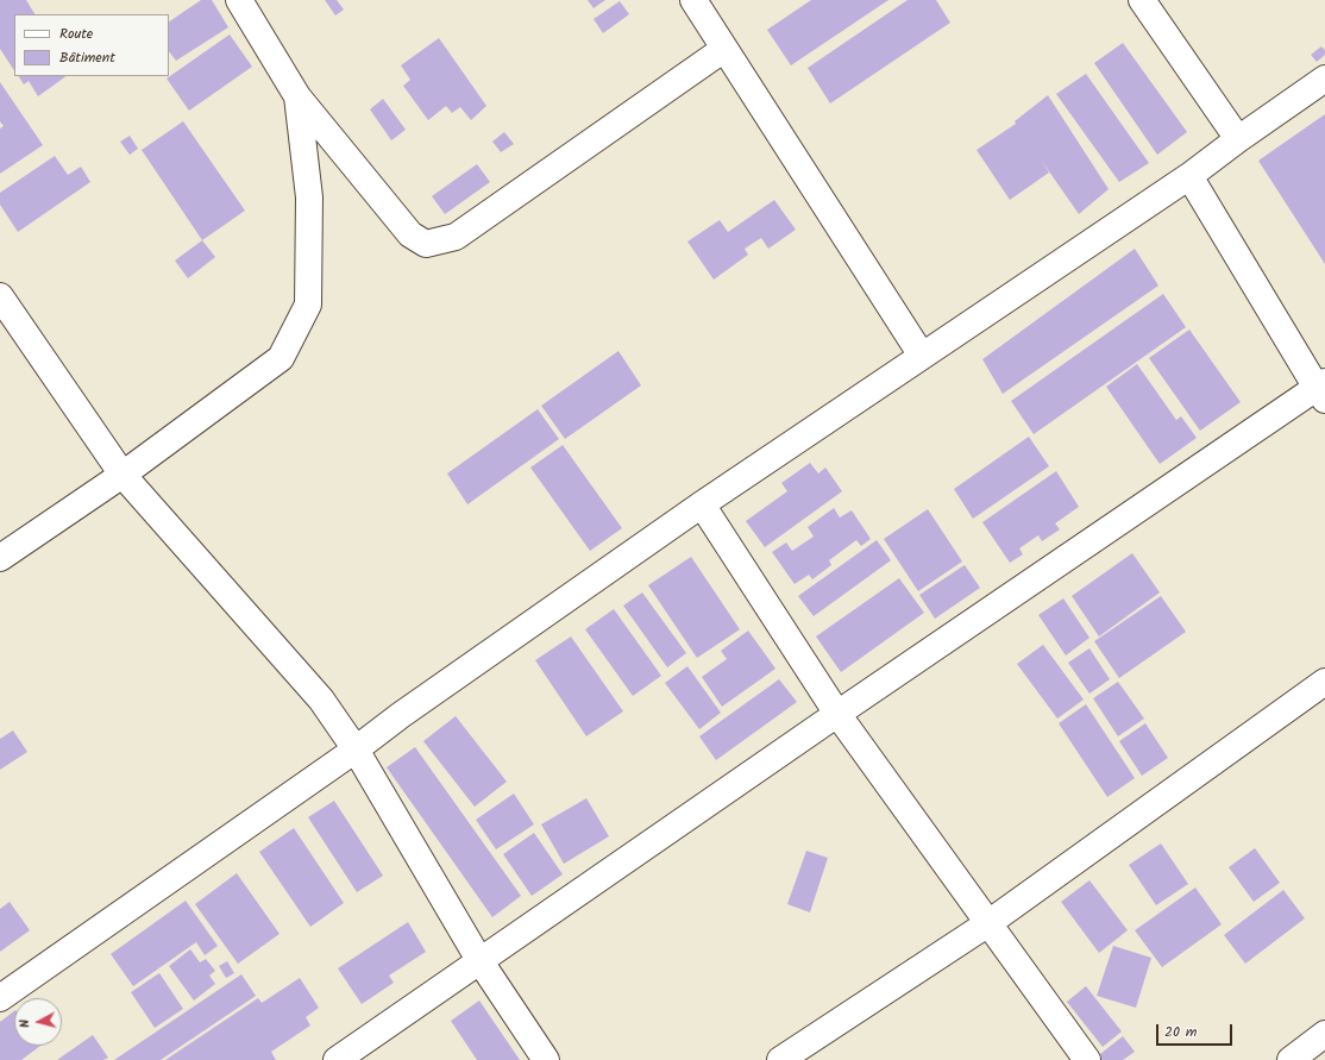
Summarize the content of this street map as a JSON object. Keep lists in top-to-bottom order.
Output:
{
  "legend": ["Route", "Bâtiment"],
  "scale_bar": "20 m",
  "north": "left"
}
